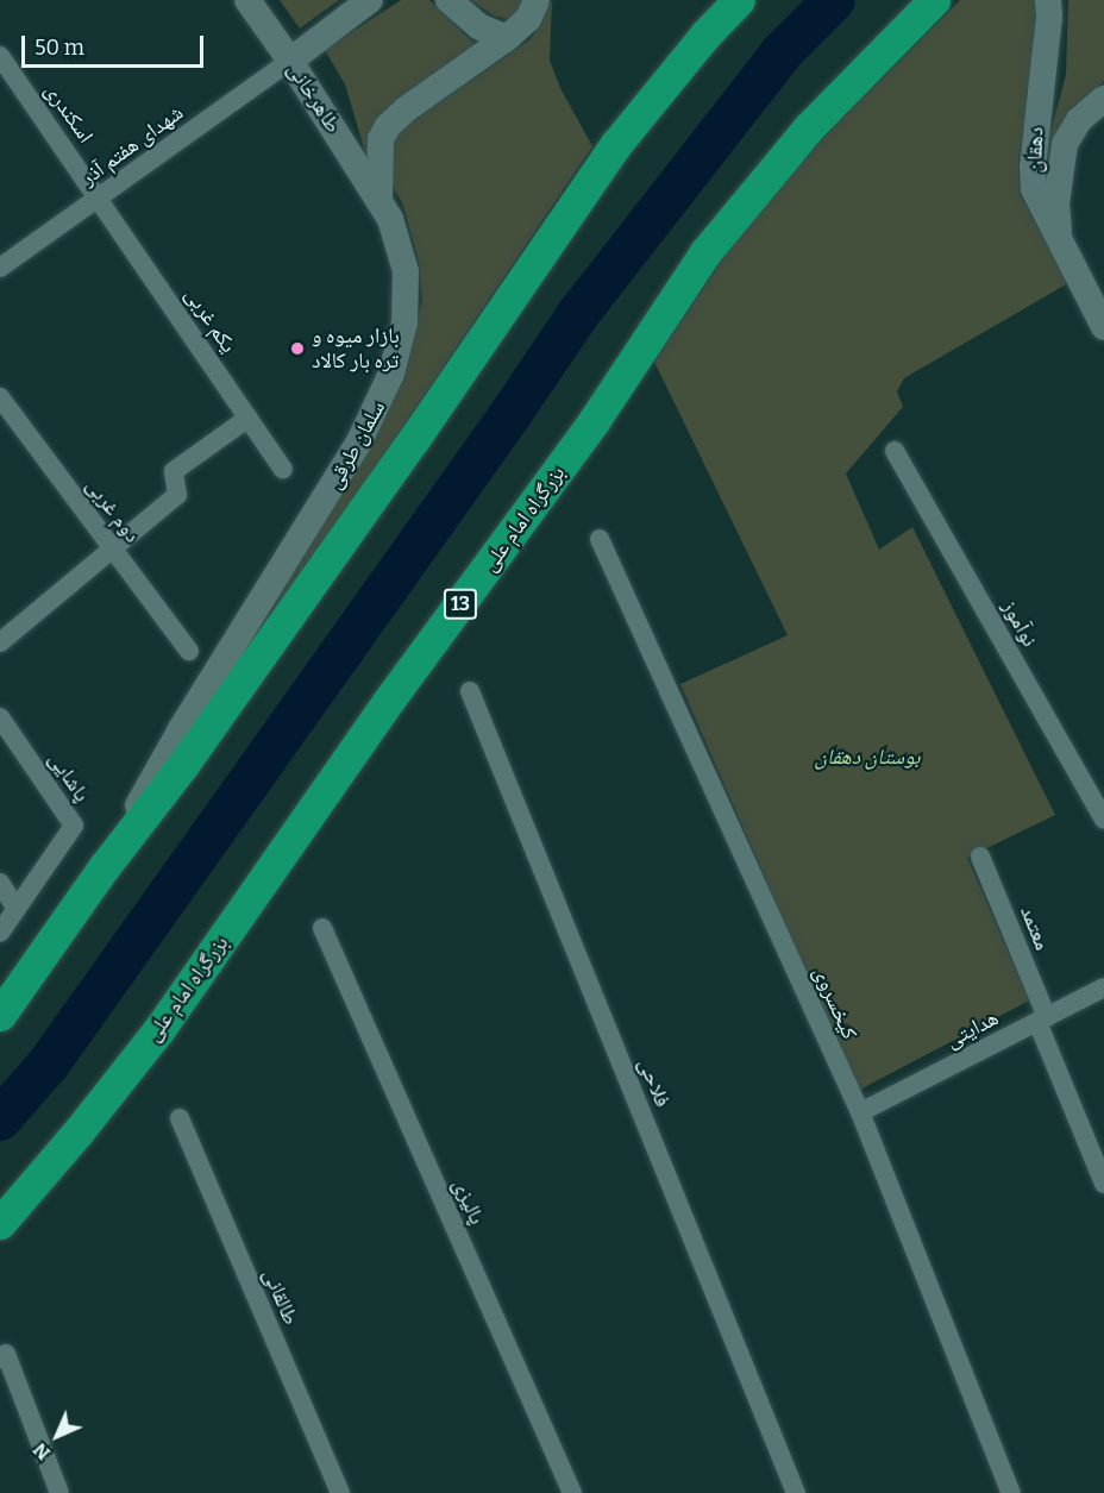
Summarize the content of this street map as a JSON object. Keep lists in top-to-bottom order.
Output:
{
  "streets": {
    "highway": ["بزرگراه امام علی", "13"],
    "main road": ["طاهرخانی", "دهقان", "سلمان طرقی"],
    "street": [
      "اسکندری",
      "شهدای هفتم آذر",
      "یکم غربی",
      "دوم غربی",
      "نوآموز",
      "پاشایی",
      "معتمد",
      "کیخسروی",
      "هدایتی",
      "فلاحی",
      "پالیزی",
      "طالقانی"
    ]
  },
  "crossings": [
    ["طاهرخانی", "شهدای هفتم آذر"],
    ["طاهرخانی", "سلمان طرقی"],
    ["اسکندری", "شهدای هفتم آذر"],
    ["اسکندری", "یکم غربی"],
    ["شهدای هفتم آذر", "یکم غربی"],
    ["معتمد", "هدایتی"],
    ["کیخسروی", "هدایتی"]
  ],
  "parks": ["بوستان دهقان"],
  "places": ["بازار میوه و تره بار کالاد"],
  "scale_bar": "50 m",
  "north": "bottom left"
}
